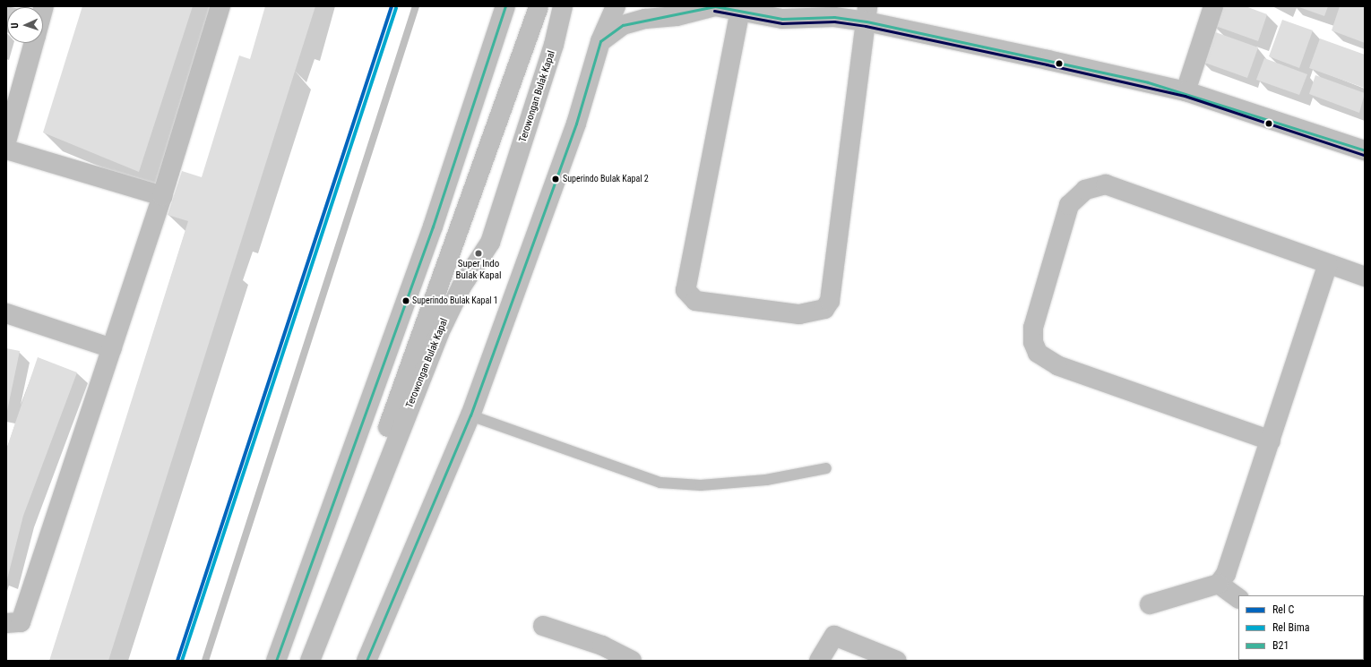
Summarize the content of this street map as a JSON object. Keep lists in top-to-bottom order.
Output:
{
  "streets": {
    "main road": ["Terowongan Bulak Kapal"]
  },
  "places": ["Superindo Bulak Kapal 2", "Super Indo Bulak Kapal", "Superindo Bulak Kapal 1"],
  "lines": [
    "rail line C",
    "transit line B21",
    "rail line Bima",
    "transit line 1"
  ],
  "legend": ["Rel C", "Rel Bima", "B21"],
  "north": "left"
}
